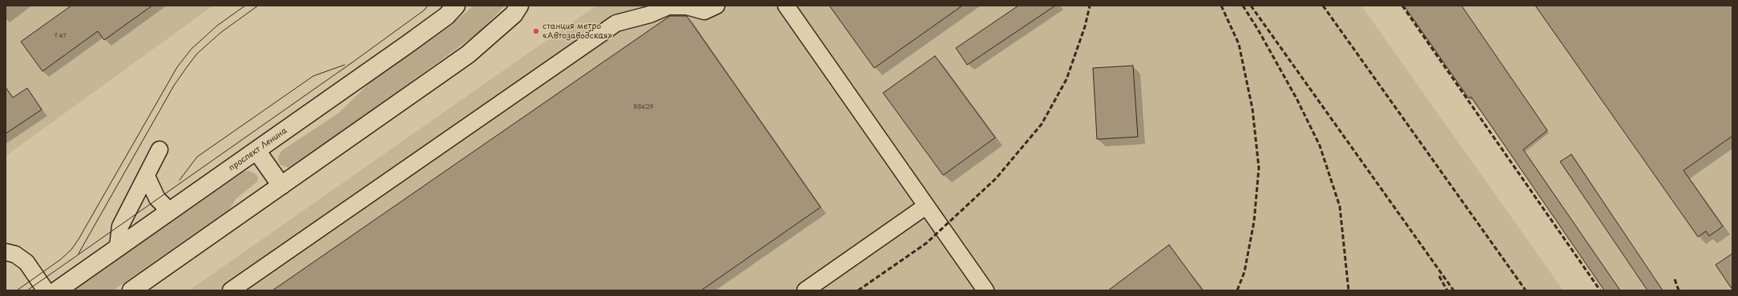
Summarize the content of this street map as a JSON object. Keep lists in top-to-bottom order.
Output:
{
  "streets": {
    "main road": ["проспект Ленина"]
  },
  "places": ["станция метро «Автозаводская»"],
  "house_numbers": ["1 к1", "88к29"]
}
